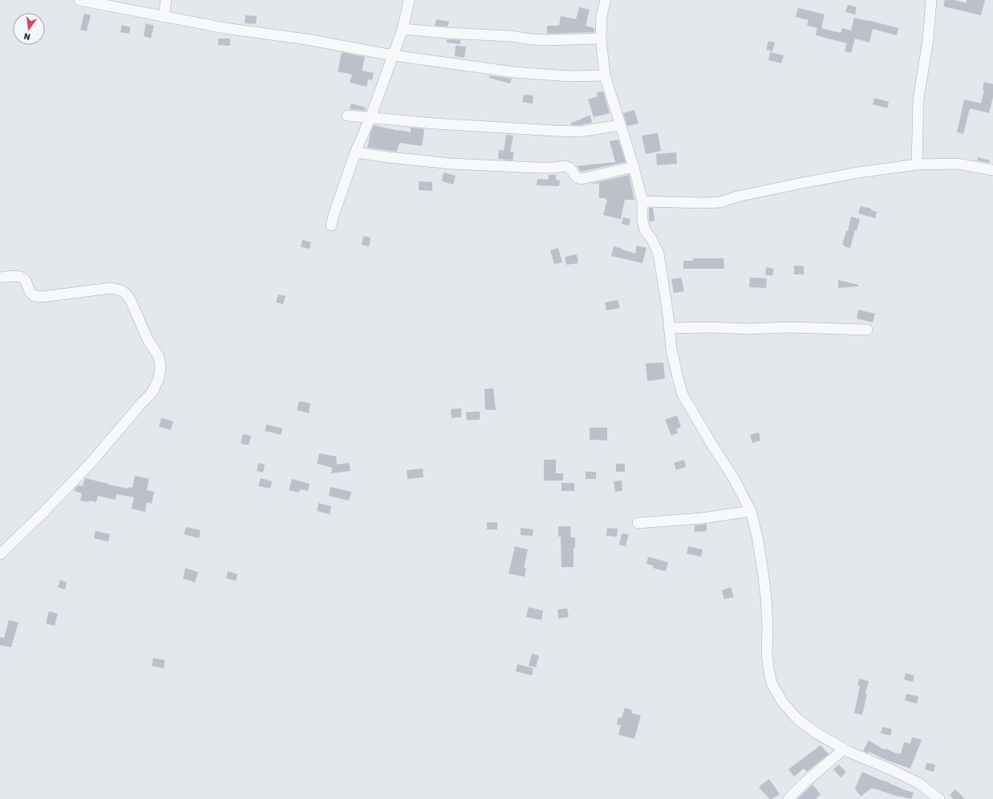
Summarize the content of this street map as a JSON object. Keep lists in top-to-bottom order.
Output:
{
  "north": "bottom"
}
